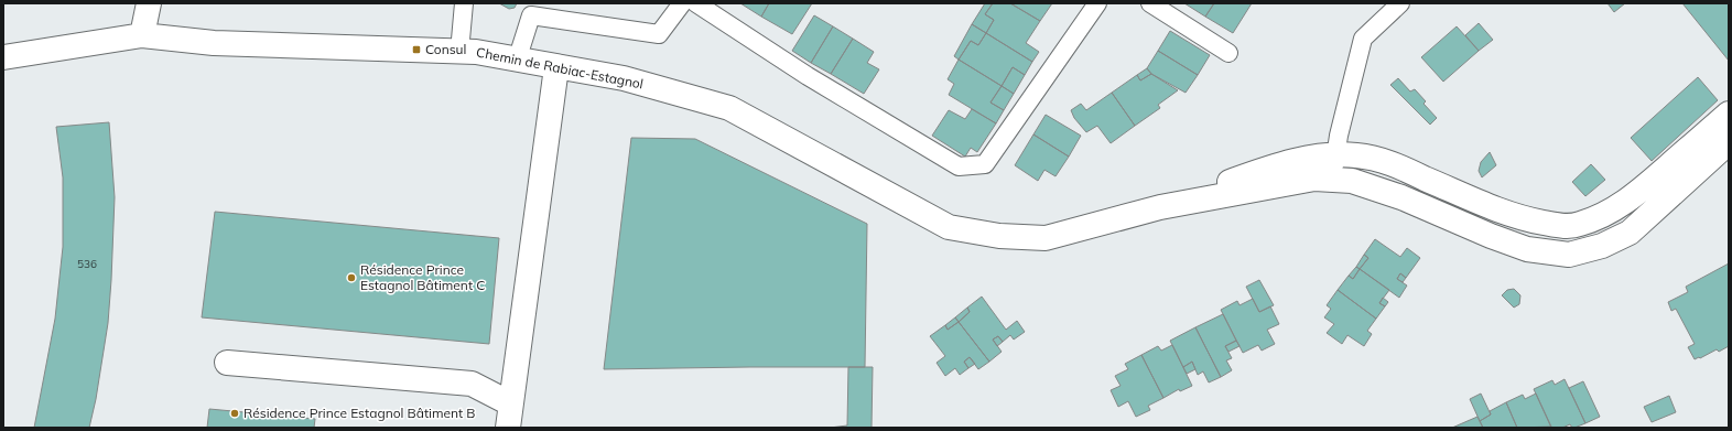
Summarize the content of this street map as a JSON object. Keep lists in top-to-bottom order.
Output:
{
  "streets": {
    "street": ["Chemin de Rabiac-Estagnol"]
  },
  "places": {
    "transit": ["Consul"],
    "other": ["Résidence Prince Estagnol Bâtiment C", "Résidence Prince Estagnol Bâtiment B"]
  },
  "house_numbers": ["536"]
}
